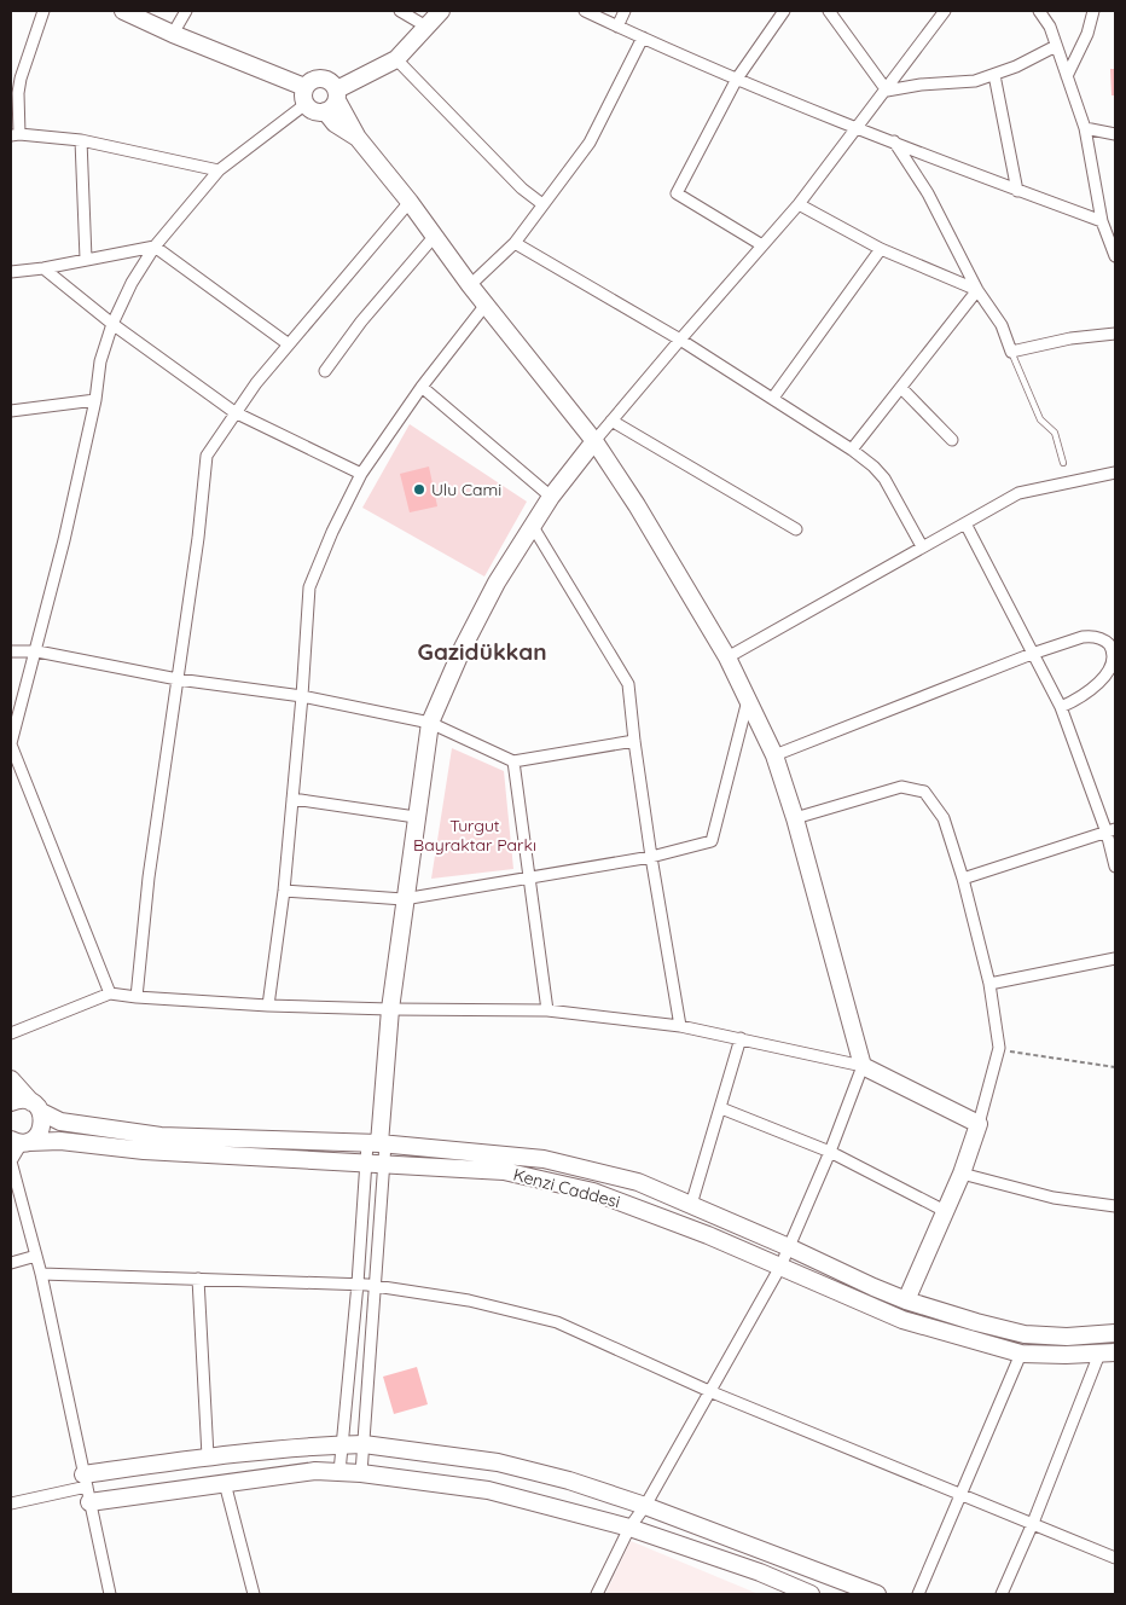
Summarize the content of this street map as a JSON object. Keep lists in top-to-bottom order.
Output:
{
  "streets": {
    "street": ["Kenzi Caddesi"]
  },
  "districts": ["Gazidükkan"],
  "parks": ["Turgut Bayraktar Parkı"],
  "places": ["Ulu Cami"]
}
